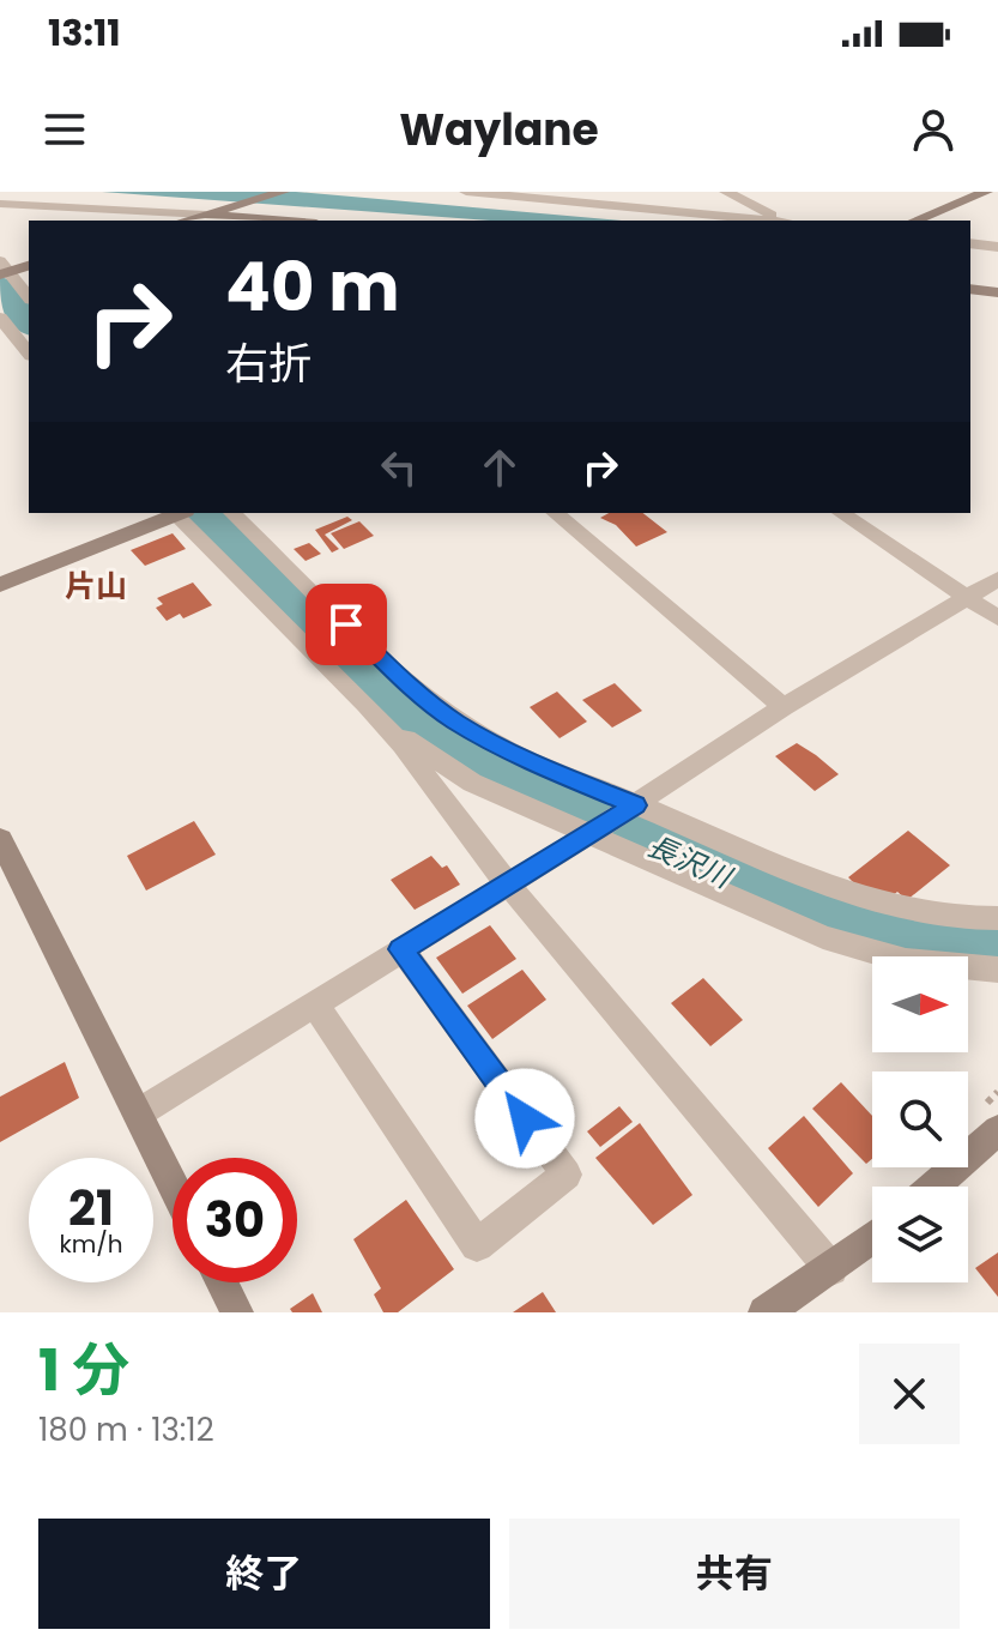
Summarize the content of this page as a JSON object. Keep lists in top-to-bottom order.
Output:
{
  "districts": ["片山"],
  "water": ["長沢川"],
  "north": "right",
  "page": {
    "status": "13:11",
    "header": "Waylane",
    "turn": ["40 m", "右折"],
    "speed": "21 km/h",
    "limit": "30",
    "heading": ["1 分", "180 m · 13:12"],
    "buttons": ["終了", "共有"]
  }
}
